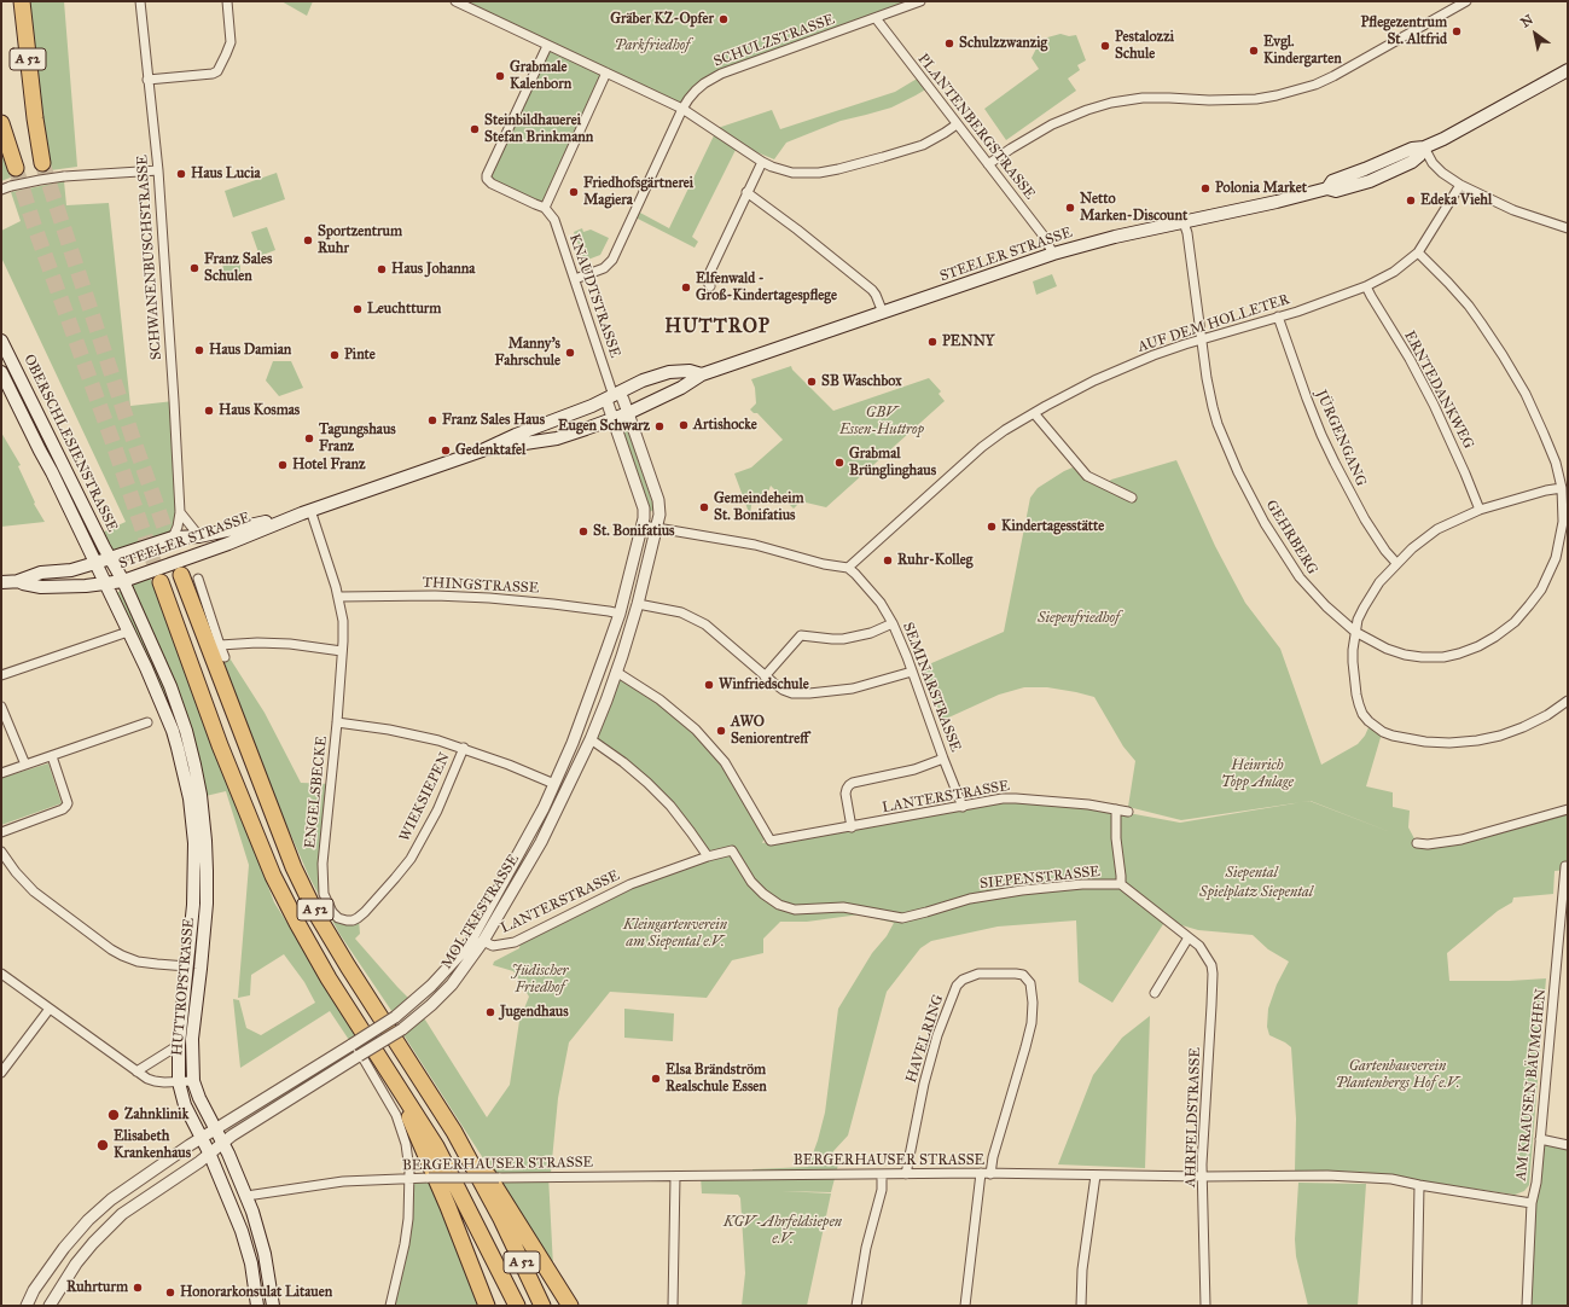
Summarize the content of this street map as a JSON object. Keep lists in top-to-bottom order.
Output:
{
  "streets": {
    "highway": ["A 52"],
    "main road": ["STEELER STRASSE", "OBERSCHLESIENSTRASSE", "HUTTROPSTRASSE"],
    "street": [
      "SCHULZSTRASSE",
      "PLANTENBERGSTRASSE",
      "SCHWANENBUSCHSTRASSE",
      "KNAUDTSTRASSE",
      "AUF DEM HOLLETER",
      "ERNTEDANKWEG",
      "JÜRGENGANG",
      "GEHRBERG",
      "THINGSTRASSE",
      "SEMINARSTRASSE",
      "ENGELSBECKE",
      "WIEKSIEPEN",
      "LANTERSTRASSE",
      "SIEPENSTRASSE",
      "MOLTKESTRASSE",
      "HAVELRING",
      "AM KRAUSEN BÄUMCHEN",
      "AHRFELDSTRASSE",
      "BERGERHAUSER STRASSE"
    ]
  },
  "crossings": [
    ["SCHULZSTRASSE", "PLANTENBERGSTRASSE"],
    ["SCHULZSTRASSE", "KNAUDTSTRASSE"],
    ["PLANTENBERGSTRASSE", "STEELER STRASSE"],
    ["STEELER STRASSE", "SCHWANENBUSCHSTRASSE"],
    ["STEELER STRASSE", "KNAUDTSTRASSE"],
    ["STEELER STRASSE", "OBERSCHLESIENSTRASSE"],
    ["STEELER STRASSE", "GEHRBERG"],
    ["STEELER STRASSE", "ENGELSBECKE"],
    ["STEELER STRASSE", "MOLTKESTRASSE"],
    ["STEELER STRASSE", "HUTTROPSTRASSE"],
    ["KNAUDTSTRASSE", "MOLTKESTRASSE"],
    ["AUF DEM HOLLETER", "ERNTEDANKWEG"],
    ["AUF DEM HOLLETER", "JÜRGENGANG"],
    ["AUF DEM HOLLETER", "GEHRBERG"],
    ["AUF DEM HOLLETER", "SEMINARSTRASSE"],
    ["OBERSCHLESIENSTRASSE", "HUTTROPSTRASSE"],
    ["THINGSTRASSE", "ENGELSBECKE"],
    ["THINGSTRASSE", "MOLTKESTRASSE"],
    ["SEMINARSTRASSE", "LANTERSTRASSE"],
    ["ENGELSBECKE", "WIEKSIEPEN"],
    ["LANTERSTRASSE", "SIEPENSTRASSE"],
    ["LANTERSTRASSE", "MOLTKESTRASSE"],
    ["SIEPENSTRASSE", "AHRFELDSTRASSE"],
    ["MOLTKESTRASSE", "HUTTROPSTRASSE"],
    ["HUTTROPSTRASSE", "BERGERHAUSER STRASSE"],
    ["HAVELRING", "BERGERHAUSER STRASSE"],
    ["AM KRAUSEN BÄUMCHEN", "BERGERHAUSER STRASSE"],
    ["AHRFELDSTRASSE", "BERGERHAUSER STRASSE"]
  ],
  "districts": ["HUTTROP"],
  "parks": [
    "Parkfriedhof",
    "GBV Essen-Huttrop",
    "Siepenfriedhof",
    "Heinrich Topp Anlage",
    "Siepental",
    "Spielplatz Siepental",
    "Kleingartenverein am Siepental e.V.",
    "Jüdischer Friedhof",
    "Gartenbauverein Plantenbergs Hof e.V.",
    "KGV-Ahrfeldsiepen e.V."
  ],
  "places": [
    "Gräber KZ-Opfer",
    "Pflegezentrum St. Altfrid",
    "Schulzzwanzig",
    "Pestalozzi Schule",
    "Evgl. Kindergarten",
    "Grabmale Kalenborn",
    "Steinbildhauerei Stefan Brinkmann",
    "Haus Lucia",
    "Polonia Market",
    "Friedhofsgärtnerei Magiera",
    "Edeka Viehl",
    "Netto Marken-Discount",
    "Sportzentrum Ruhr",
    "Franz Sales Schulen",
    "Haus Johanna",
    "Elfenwald - Groß-Kindertagespflege",
    "Leuchtturm",
    "PENNY",
    "Haus Damian",
    "Manny's Fahrschule",
    "Pinte",
    "SB Waschbox",
    "Haus Kosmas",
    "Franz Sales Haus",
    "Artishocke",
    "Eugen Schwarz",
    "Tagungshaus Franz",
    "Gedenktafel",
    "Grabmal Brünglinghaus",
    "Hotel Franz",
    "Gemeindeheim St. Bonifatius",
    "Kindertagesstätte",
    "St. Bonifatius",
    "Ruhr-Kolleg",
    "Winfriedschule",
    "AWO Seniorentreff",
    "Jugendhaus",
    "Elsa Brändström Realschule Essen",
    "Zahnklinik",
    "Elisabeth Krankenhaus",
    "Ruhrturm",
    "Honorarkonsulat Litauen"
  ],
  "north": "top left"
}
